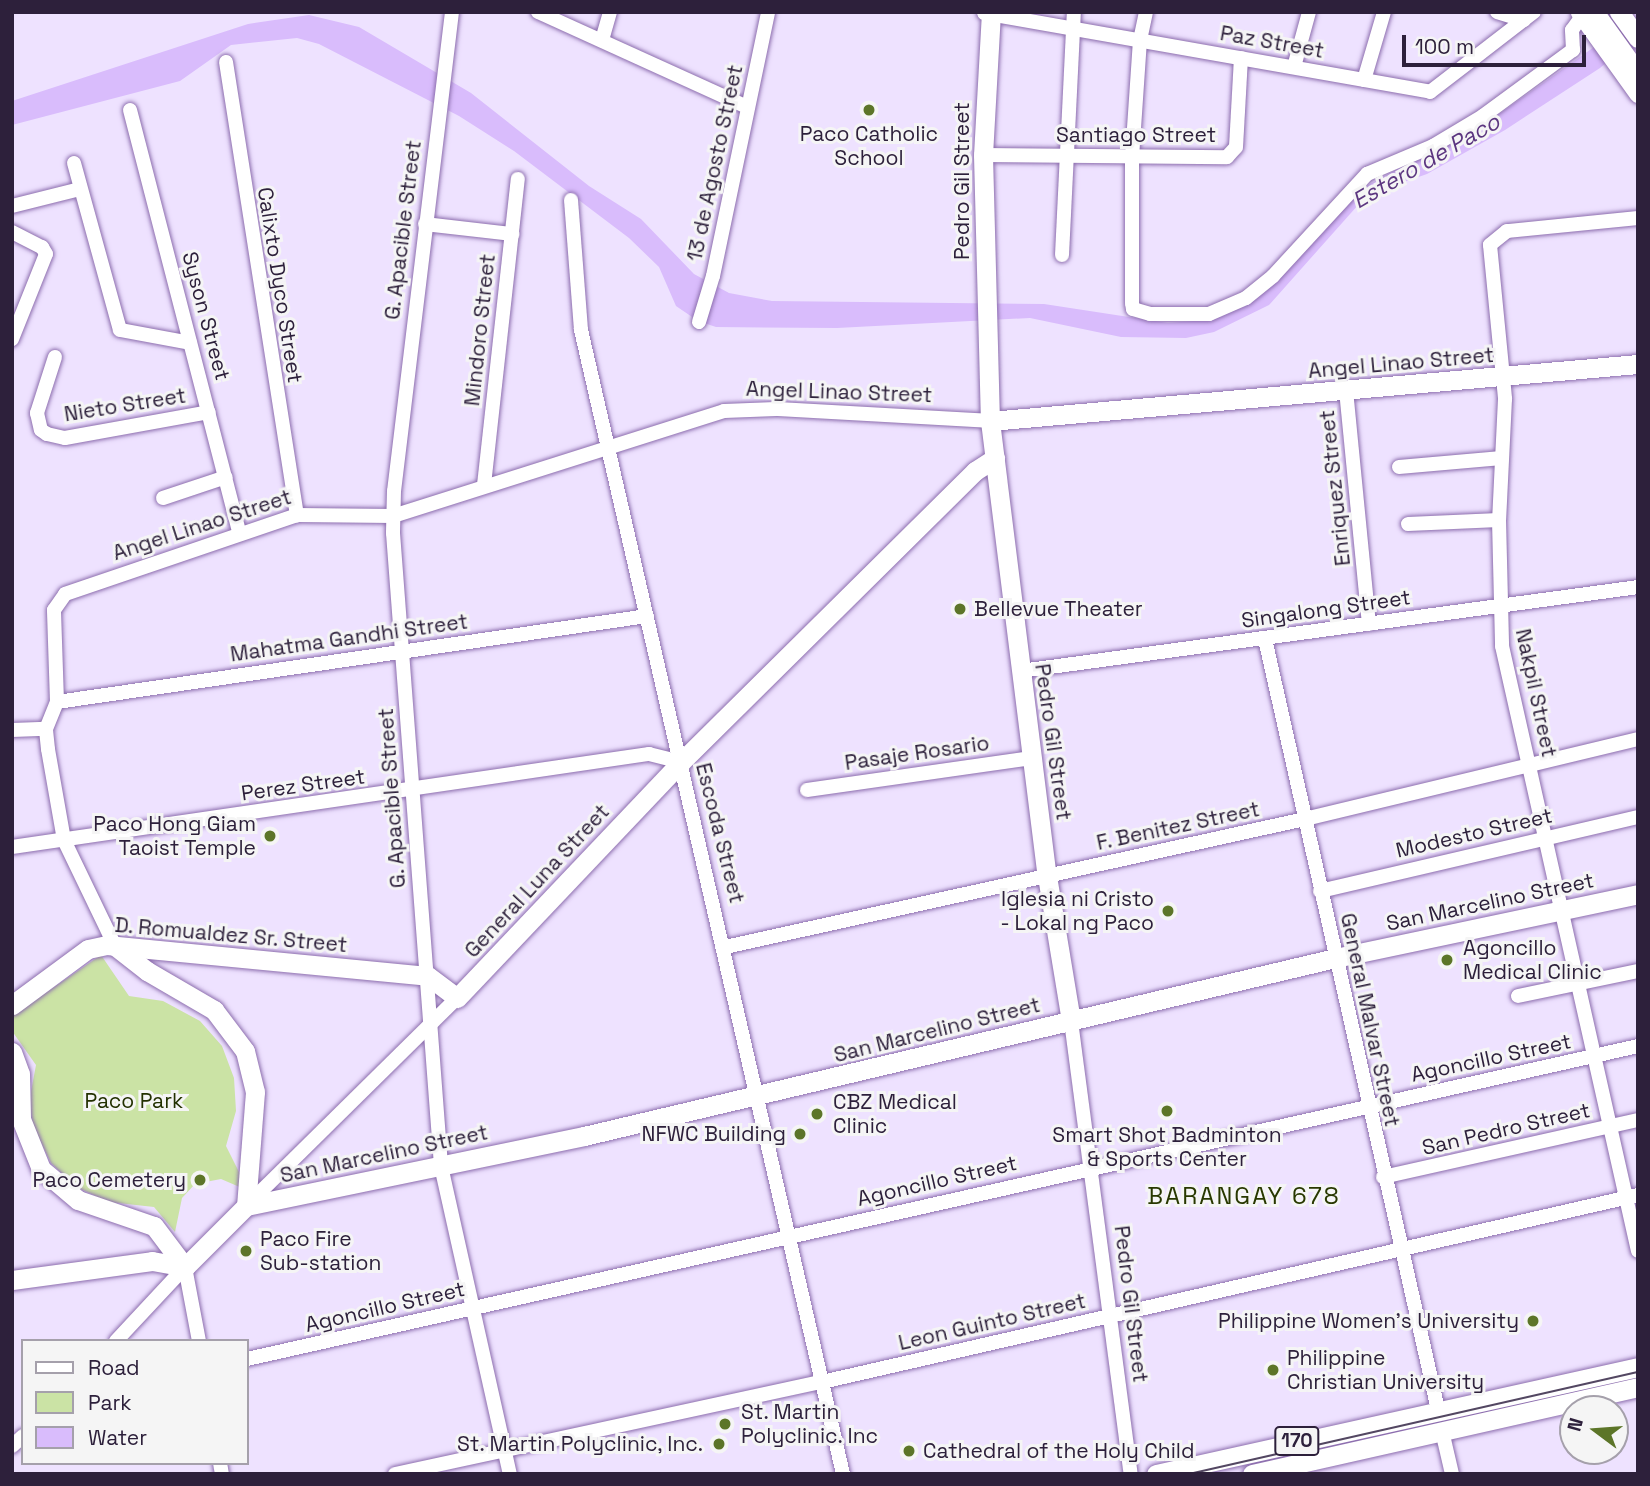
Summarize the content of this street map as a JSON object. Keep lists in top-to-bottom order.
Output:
{
  "streets": {
    "main road": [
      "Pedro Gil Street",
      "Angel Linao Street",
      "General Luna Street",
      "San Marcelino Street",
      "D. Romualdez Sr. Street",
      "170"
    ],
    "street": [
      "Paz Street",
      "Santiago Street",
      "13 de Agosto Street",
      "G. Apacible Street",
      "Calixto Dyco Street",
      "Syson Street",
      "Mindoro Street",
      "Nieto Street",
      "Enriquez Street",
      "Singalong Street",
      "Mahatma Gandhi Street",
      "Nakpil Street",
      "Pasaje Rosario",
      "Perez Street",
      "F. Benitez Street",
      "Escoda Street",
      "Modesto Street",
      "General Malvar Street",
      "Agoncillo Street",
      "San Pedro Street",
      "Leon Guinto Street"
    ]
  },
  "crossings": [
    ["Paz Street", "Santiago Street"],
    ["Paz Street", "Pedro Gil Street"],
    ["Santiago Street", "Pedro Gil Street"],
    ["Pedro Gil Street", "Angel Linao Street"],
    ["Pedro Gil Street", "Singalong Street"],
    ["Pedro Gil Street", "Pasaje Rosario"],
    ["Pedro Gil Street", "F. Benitez Street"],
    ["Pedro Gil Street", "General Luna Street"],
    ["Pedro Gil Street", "San Marcelino Street"],
    ["Pedro Gil Street", "Agoncillo Street"],
    ["Pedro Gil Street", "Leon Guinto Street"],
    ["G. Apacible Street", "Angel Linao Street"],
    ["G. Apacible Street", "Mahatma Gandhi Street"],
    ["G. Apacible Street", "Perez Street"],
    ["G. Apacible Street", "General Luna Street"],
    ["G. Apacible Street", "San Marcelino Street"],
    ["G. Apacible Street", "D. Romualdez Sr. Street"],
    ["G. Apacible Street", "Agoncillo Street"],
    ["G. Apacible Street", "Leon Guinto Street"],
    ["Calixto Dyco Street", "Angel Linao Street"],
    ["Syson Street", "Angel Linao Street"],
    ["Syson Street", "Nieto Street"],
    ["Mindoro Street", "Angel Linao Street"],
    ["Angel Linao Street", "Enriquez Street"],
    ["Angel Linao Street", "Mahatma Gandhi Street"],
    ["Angel Linao Street", "Nakpil Street"],
    ["Angel Linao Street", "Escoda Street"],
    ["Enriquez Street", "Singalong Street"],
    ["Singalong Street", "Nakpil Street"],
    ["Singalong Street", "General Malvar Street"],
    ["Mahatma Gandhi Street", "Escoda Street"],
    ["Nakpil Street", "F. Benitez Street"],
    ["Nakpil Street", "Modesto Street"],
    ["Nakpil Street", "San Marcelino Street"],
    ["Nakpil Street", "Agoncillo Street"],
    ["Nakpil Street", "San Pedro Street"],
    ["Nakpil Street", "Leon Guinto Street"],
    ["Perez Street", "Escoda Street"],
    ["Perez Street", "General Luna Street"],
    ["F. Benitez Street", "Escoda Street"],
    ["F. Benitez Street", "General Malvar Street"],
    ["Escoda Street", "General Luna Street"],
    ["Escoda Street", "San Marcelino Street"],
    ["Escoda Street", "Agoncillo Street"],
    ["Escoda Street", "Leon Guinto Street"],
    ["Modesto Street", "General Malvar Street"],
    ["General Luna Street", "San Marcelino Street"],
    ["San Marcelino Street", "General Malvar Street"],
    ["General Malvar Street", "Agoncillo Street"],
    ["General Malvar Street", "San Pedro Street"],
    ["General Malvar Street", "Leon Guinto Street"],
    ["General Malvar Street", "170"]
  ],
  "districts": ["BARANGAY 678"],
  "water": ["Estero de Paco"],
  "parks": ["Paco Park"],
  "places": [
    "Paco Catholic School",
    "Bellevue Theater",
    "Paco Hong Giam Taoist Temple",
    "Iglesia ni Cristo - Lokal ng Paco",
    "Agoncillo Medical Clinic",
    "Smart Shot Badminton & Sports Center",
    "CBZ Medical Clinic",
    "NFWC Building",
    "Paco Cemetery",
    "Paco Fire Sub-station",
    "Philippine Women's University",
    "Philippine Christian University",
    "St. Martin Polyclinic. Inc",
    "St. Martin Polyclinic, Inc.",
    "Cathedral of the Holy Child"
  ],
  "legend": ["Road", "Park", "Water"],
  "scale_bar": "100 m",
  "north": "left"
}
